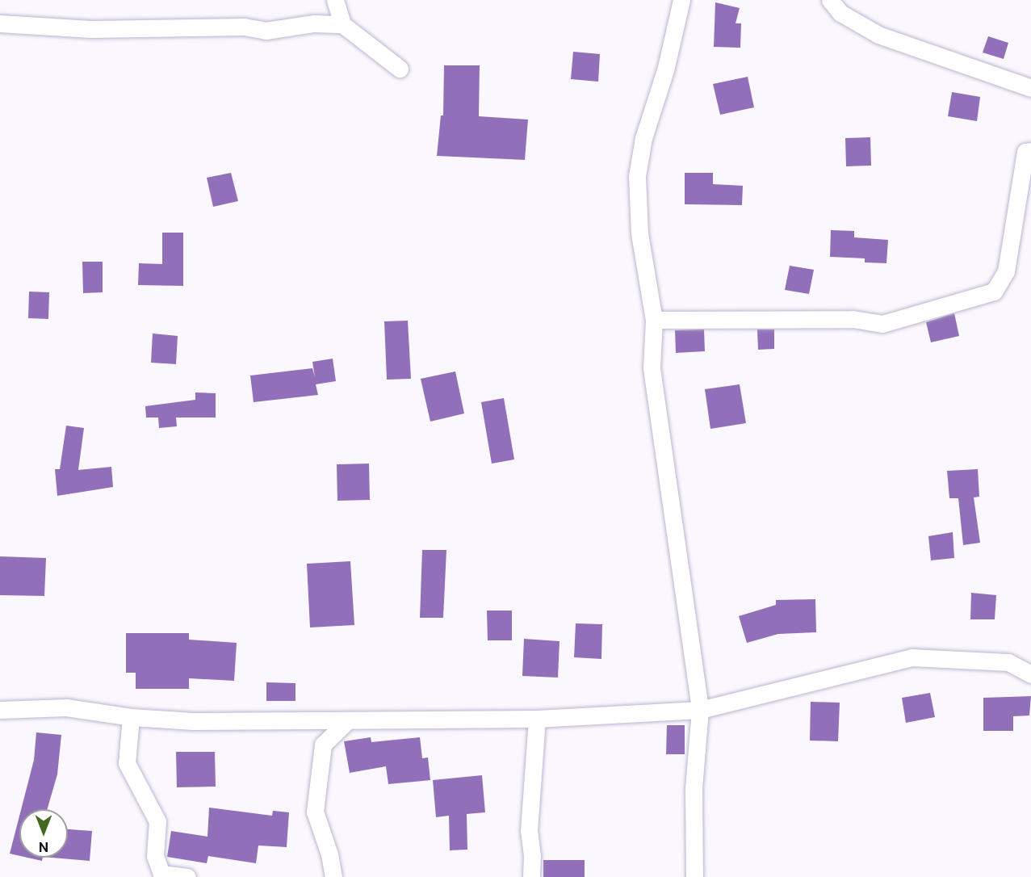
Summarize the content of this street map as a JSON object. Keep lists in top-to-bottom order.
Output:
{
  "north": "bottom"
}
